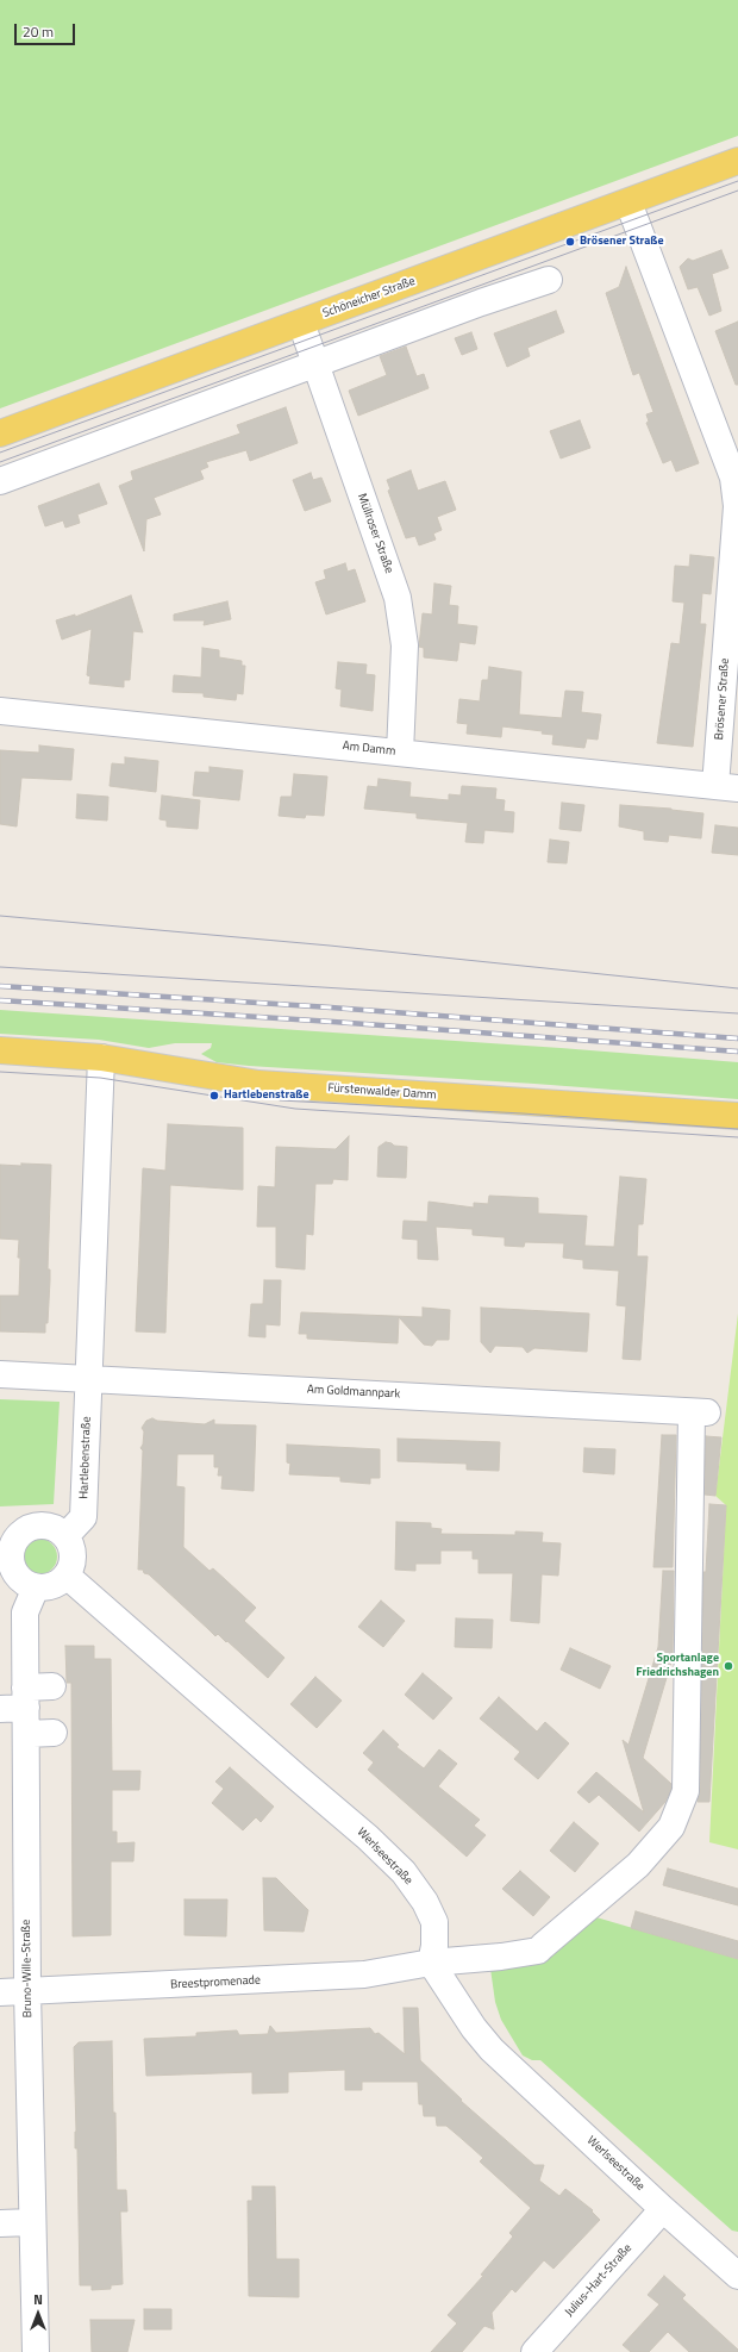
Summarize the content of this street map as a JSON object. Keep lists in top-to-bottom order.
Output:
{
  "streets": {
    "main road": ["Schöneicher Straße", "Fürstenwalder Damm"],
    "street": [
      "Müllroser Straße",
      "Brösener Straße",
      "Am Damm",
      "Am Goldmannpark",
      "Hartlebenstraße",
      "Werlseestraße",
      "Bruno-Wille-Straße",
      "Breestpromenade",
      "Julius-Hart-Straße"
    ]
  },
  "crossings": [
    ["Schöneicher Straße", "Müllroser Straße"],
    ["Schöneicher Straße", "Brösener Straße"],
    ["Müllroser Straße", "Am Damm"],
    ["Brösener Straße", "Am Damm"],
    ["Fürstenwalder Damm", "Hartlebenstraße"],
    ["Am Goldmannpark", "Hartlebenstraße"],
    ["Am Goldmannpark", "Breestpromenade"],
    ["Hartlebenstraße", "Werlseestraße"],
    ["Hartlebenstraße", "Bruno-Wille-Straße"],
    ["Werlseestraße", "Bruno-Wille-Straße"],
    ["Werlseestraße", "Breestpromenade"],
    ["Werlseestraße", "Julius-Hart-Straße"],
    ["Bruno-Wille-Straße", "Breestpromenade"]
  ],
  "places": ["Brösener Straße", "Hartlebenstraße", "Sportanlage Friedrichshagen"],
  "scale_bar": "20 m",
  "north": "top"
}
